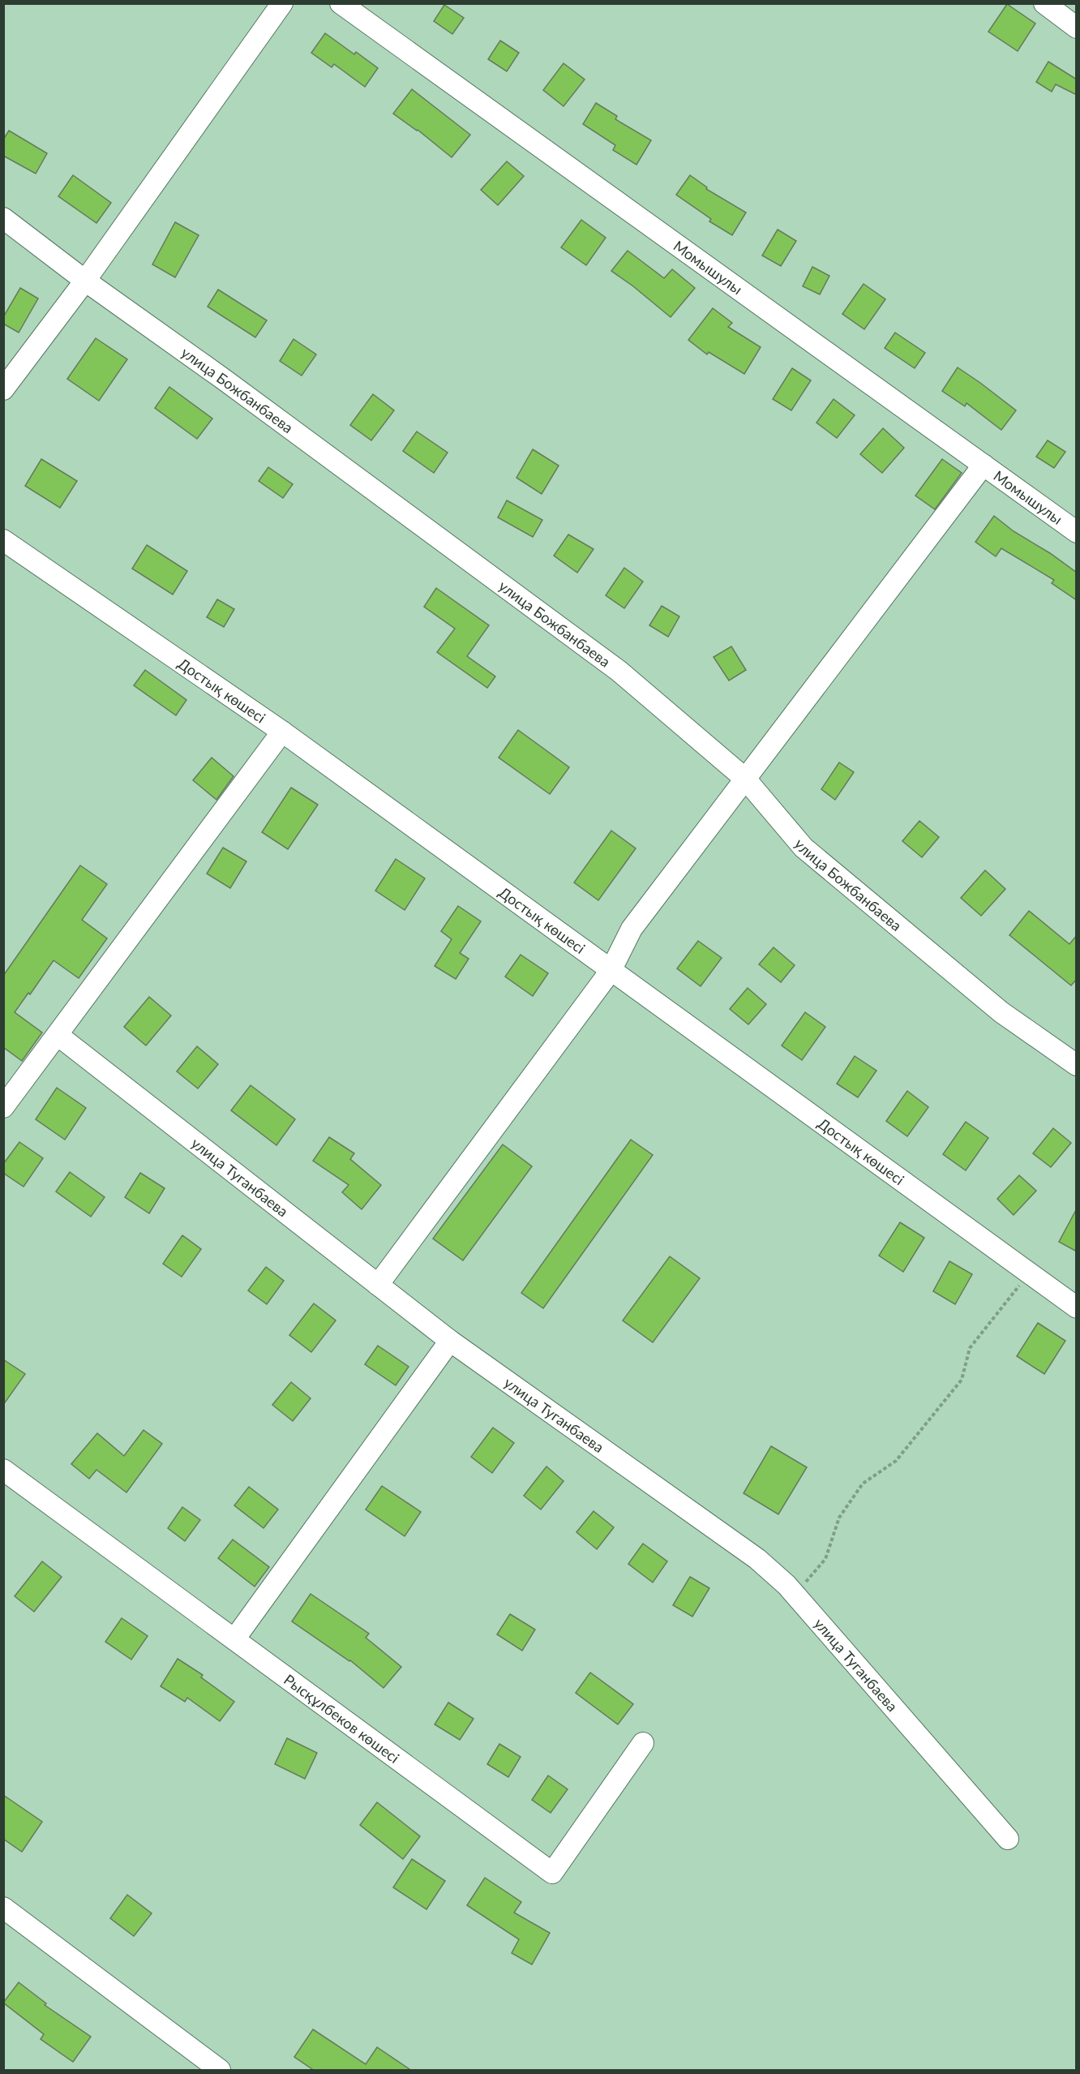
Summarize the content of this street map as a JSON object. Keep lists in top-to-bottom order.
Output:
{
  "streets": {
    "street": [
      "Момышулы",
      "улица Божбанбаева",
      "Достық көшесі",
      "улица Туганбаева",
      "Рысқұлбеков көшесі"
    ]
  }
}
